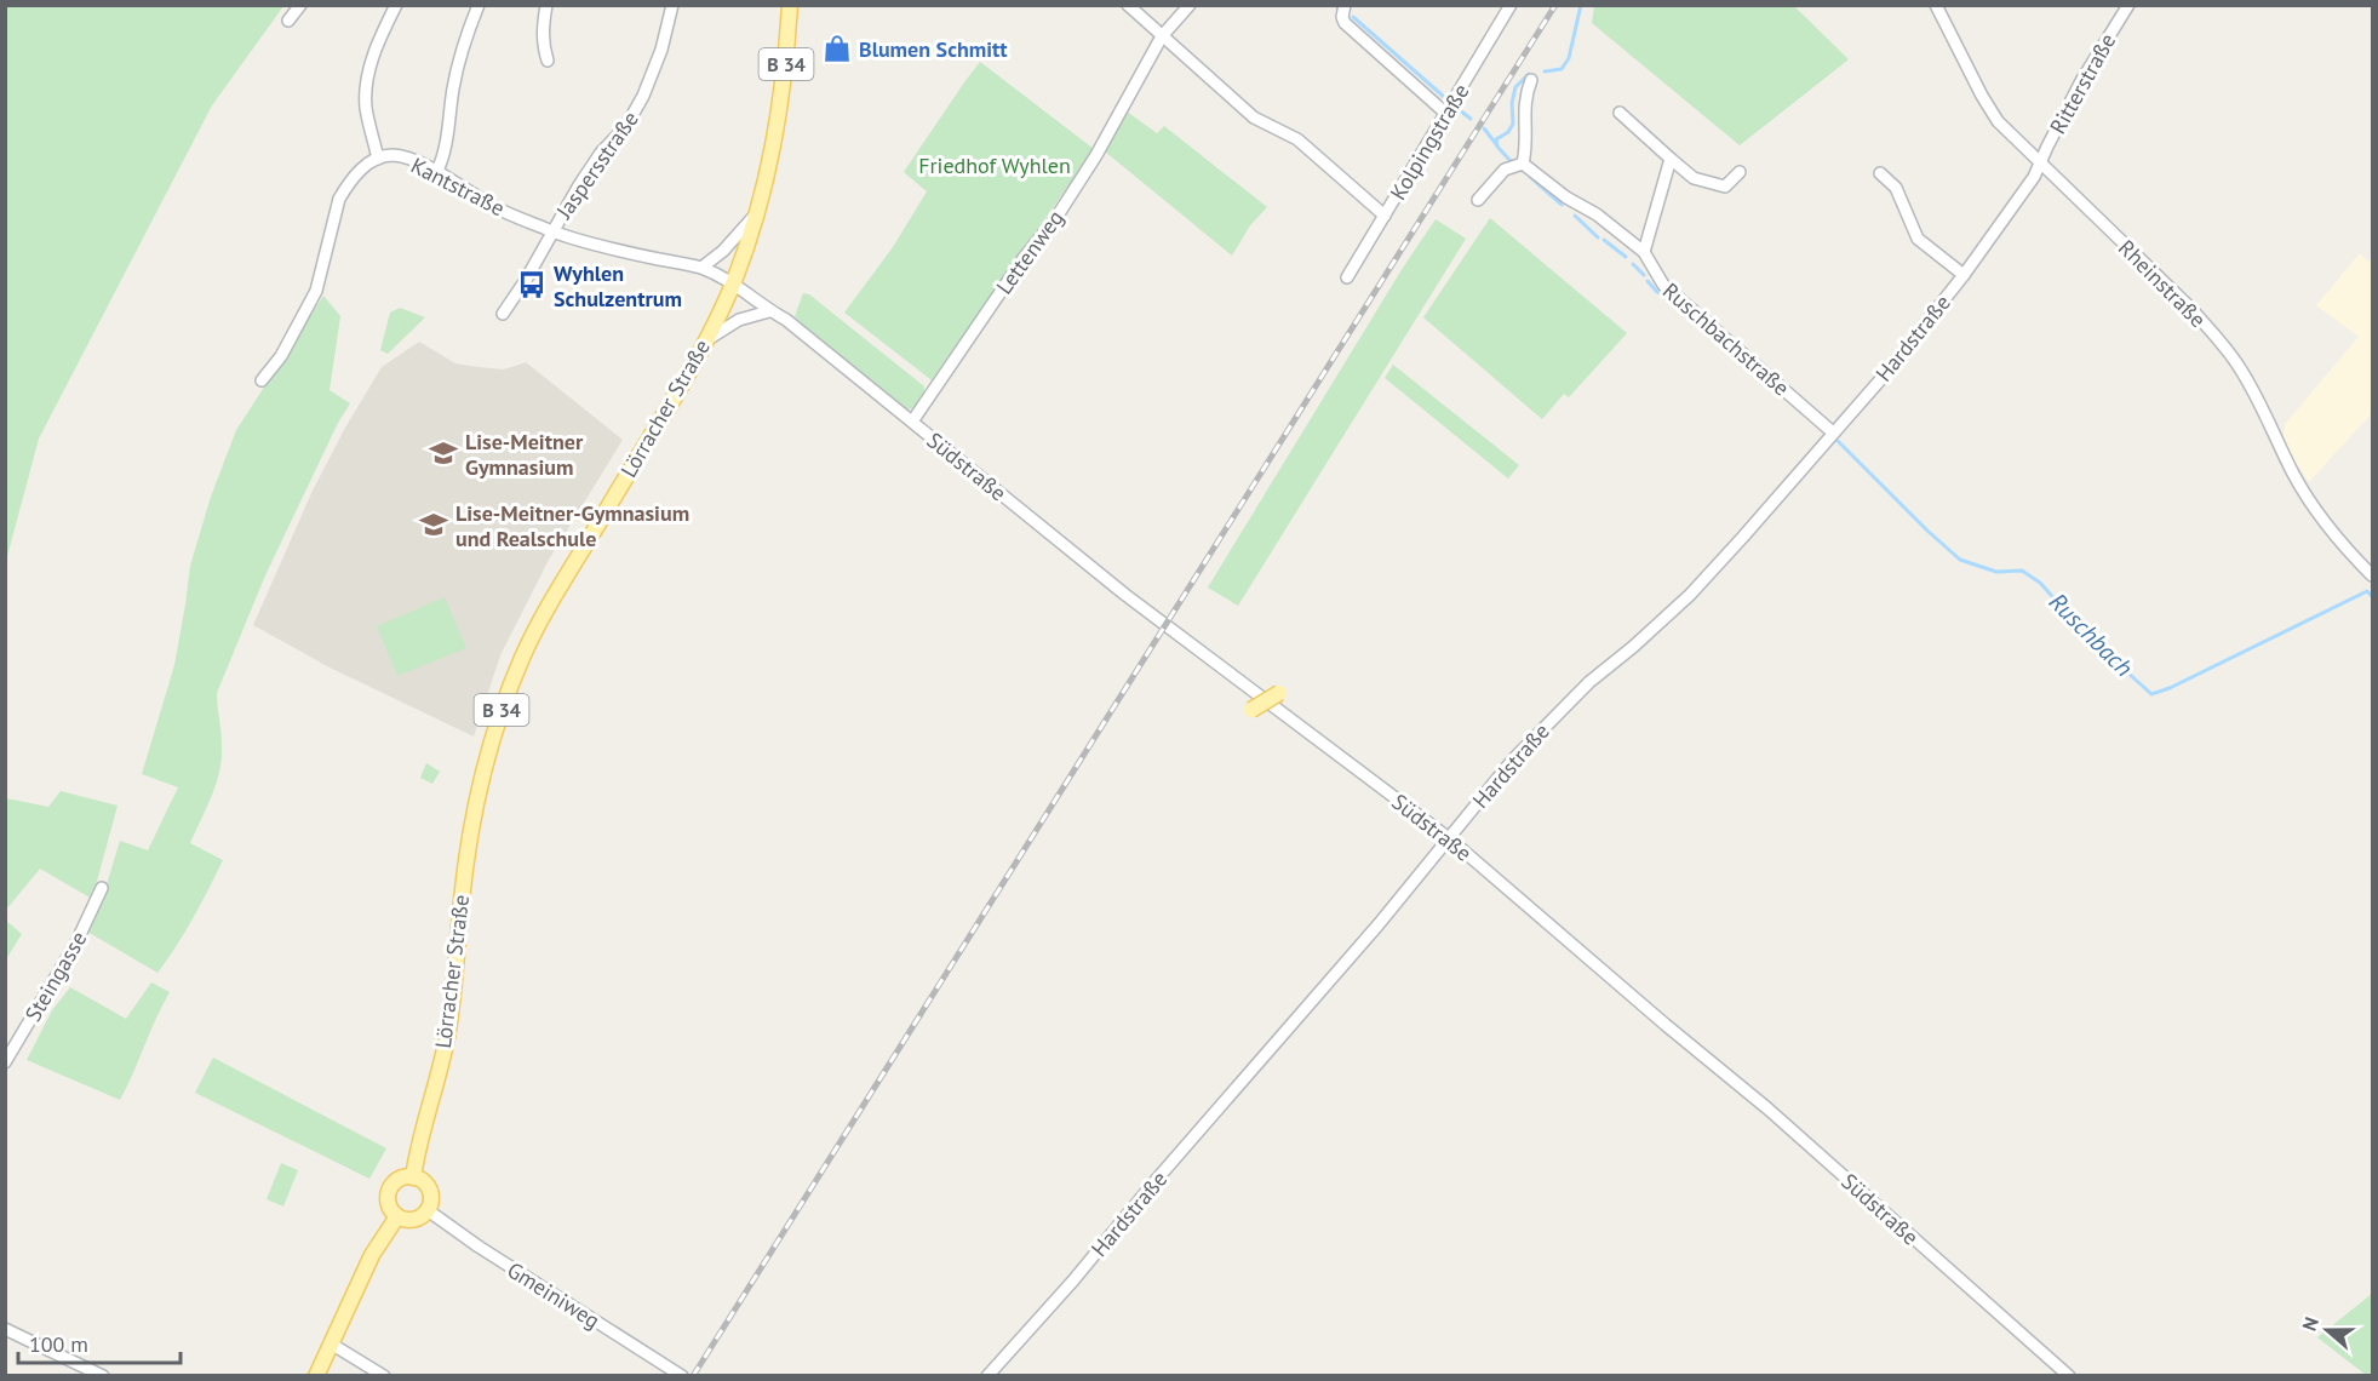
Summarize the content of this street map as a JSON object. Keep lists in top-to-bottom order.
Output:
{
  "streets": {
    "main road": ["B 34", "Lörracher Straße"],
    "street": [
      "Ritterstraße",
      "Kolpingstraße",
      "Jaspersstraße",
      "Kantstraße",
      "Lettenweg",
      "Rheinstraße",
      "Hardstraße",
      "Ruschbachstraße",
      "Südstraße",
      "Steingasse",
      "Gmeiniweg"
    ]
  },
  "crossings": [
    ["Ritterstraße", "Rheinstraße"],
    ["Ritterstraße", "Hardstraße"],
    ["Jaspersstraße", "Kantstraße"],
    ["Kantstraße", "Lörracher Straße"],
    ["Kantstraße", "Südstraße"],
    ["Lettenweg", "Südstraße"],
    ["Rheinstraße", "Hardstraße"],
    ["Hardstraße", "Ruschbachstraße"],
    ["Hardstraße", "Südstraße"],
    ["Lörracher Straße", "Südstraße"],
    ["Lörracher Straße", "Gmeiniweg"]
  ],
  "water": ["Ruschbach"],
  "parks": ["Friedhof Wyhlen"],
  "places": {
    "shop": ["Blumen Schmitt"],
    "bus stop": ["Wyhlen Schulzentrum"],
    "school or university": ["Lise-Meitner Gymnasium", "Lise-Meitner-Gymnasium und Realschule"]
  },
  "scale_bar": "100 m",
  "north": "left"
}
